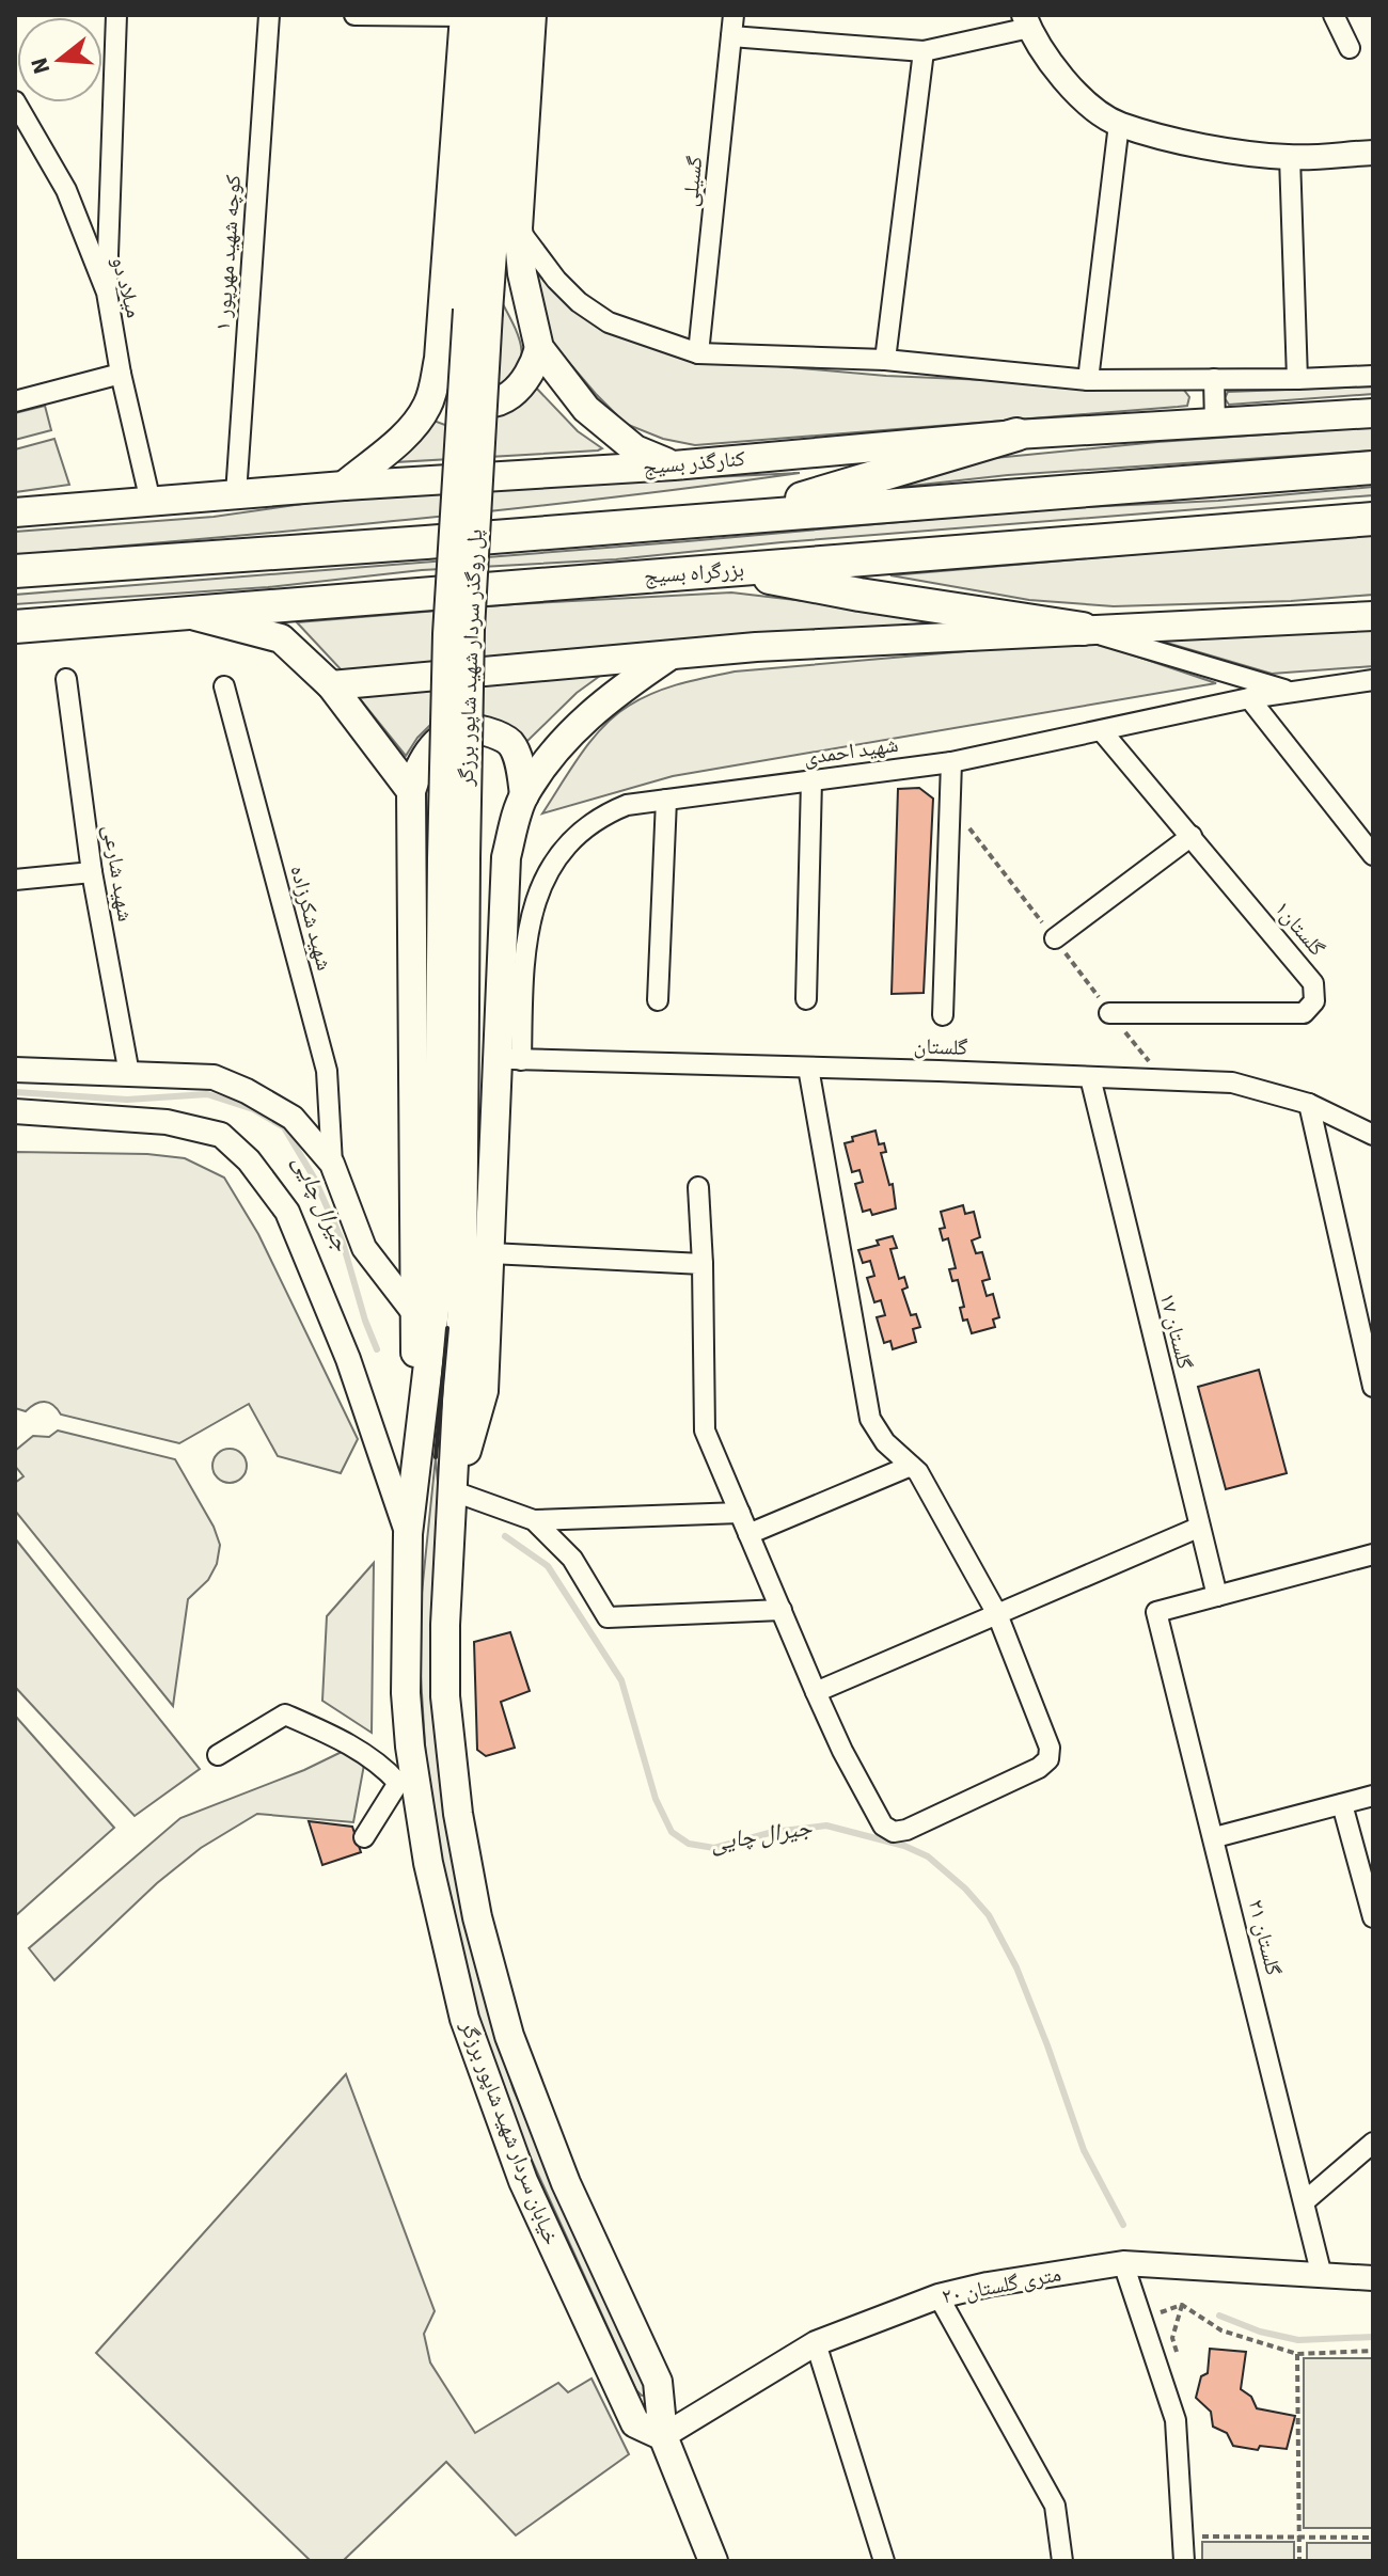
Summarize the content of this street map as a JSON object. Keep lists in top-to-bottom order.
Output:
{
  "streets": {
    "highway": ["بزرگراه بسیج"],
    "main road": ["کنارگذر بسیج", "پل روگذر سردار شهید شاپور برزگر", "خیابان سردار شهید شاپور برزگر"],
    "street": [
      "گسیلی",
      "کوچه شهید مهرپور ۱",
      "میلاد دو",
      "شهید احمدی",
      "شهید شارعی",
      "شهید شکرزاده",
      "گلستان۱",
      "گلستان",
      "گلستان ۱۷",
      "گلستان ۲۱",
      "۲۰ متری گلستان"
    ]
  },
  "crossings": [
    ["کوچه شهید مهرپور ۱", "کنارگذر بسیج"],
    ["میلاد دو", "کنارگذر بسیج"],
    ["پل روگذر سردار شهید شاپور برزگر", "خیابان سردار شهید شاپور برزگر"],
    ["شهید احمدی", "گلستان۱"],
    ["شهید احمدی", "گلستان"],
    ["گلستان", "گلستان ۱۷"],
    ["گلستان ۱۷", "گلستان ۲۱"],
    ["گلستان ۲۱", "۲۰ متری گلستان"],
    ["خیابان سردار شهید شاپور برزگر", "۲۰ متری گلستان"]
  ],
  "water": ["جیرال چایی"],
  "north": "left"
}
